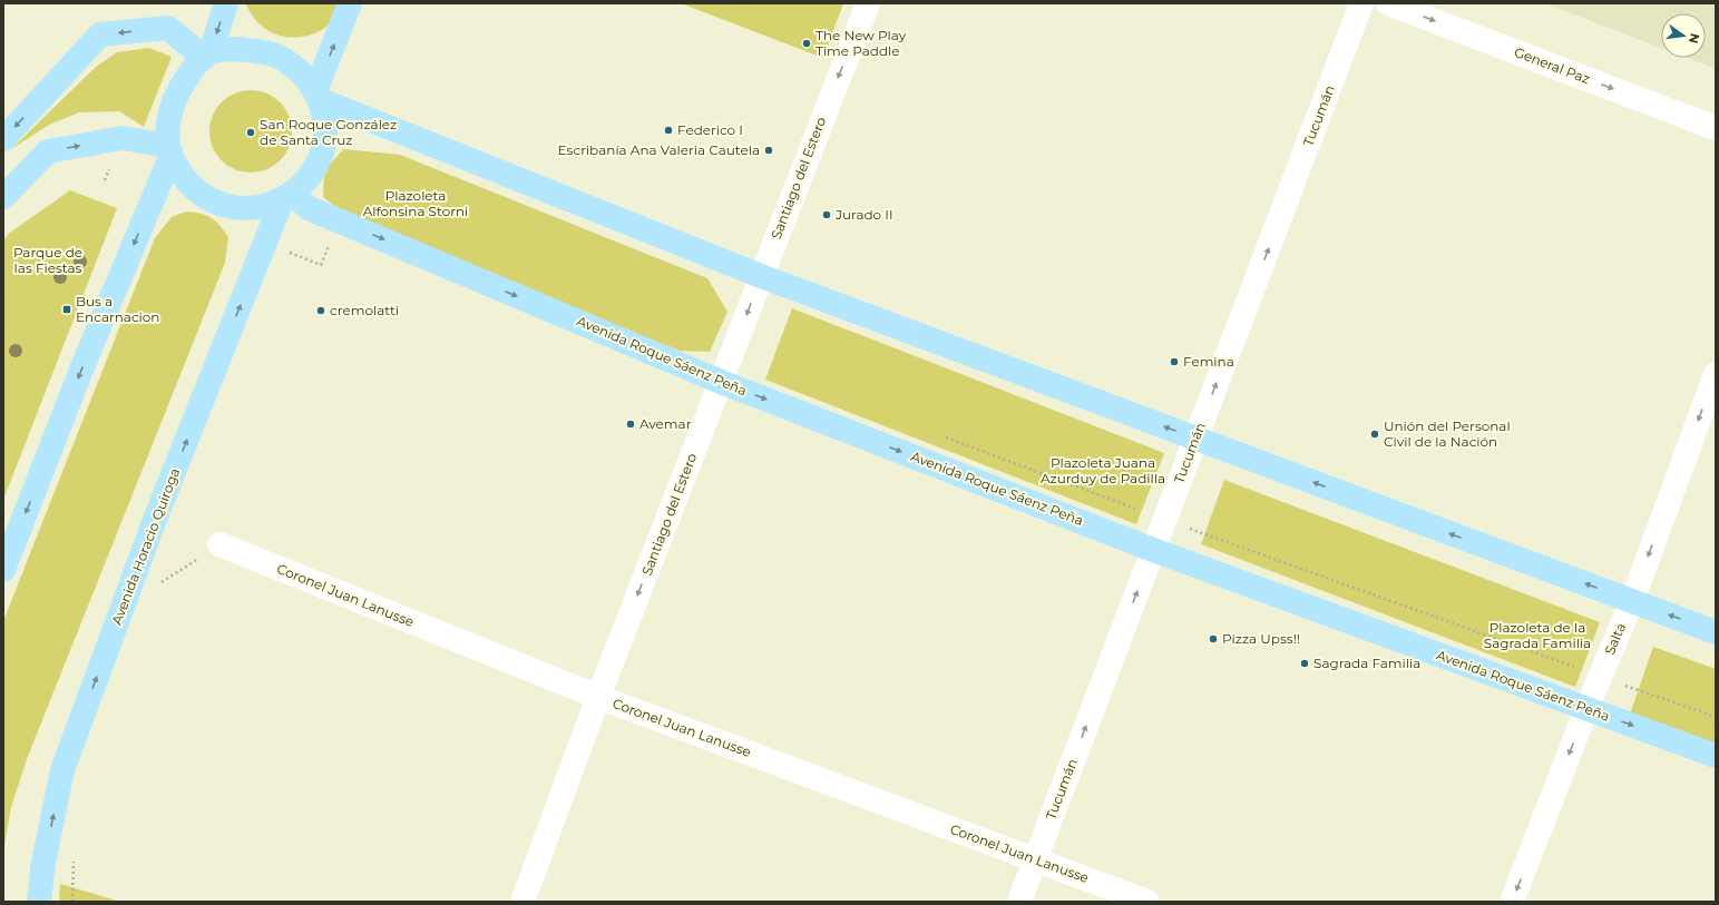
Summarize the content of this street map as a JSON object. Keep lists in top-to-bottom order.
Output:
{
  "streets": {
    "main road": ["Avenida Roque Sáenz Peña", "Avenida Horacio Quiroga"],
    "street": [
      "General Paz",
      "Tucumán",
      "Santiago del Estero",
      "Coronel Juan Lanusse",
      "Salta"
    ]
  },
  "crossings": [
    ["Tucumán", "Avenida Roque Sáenz Peña"],
    ["Tucumán", "Coronel Juan Lanusse"],
    ["Santiago del Estero", "Avenida Roque Sáenz Peña"],
    ["Santiago del Estero", "Coronel Juan Lanusse"],
    ["Avenida Roque Sáenz Peña", "Avenida Horacio Quiroga"],
    ["Avenida Roque Sáenz Peña", "Salta"]
  ],
  "one_way": [
    "General Paz",
    "Tucumán",
    "Santiago del Estero",
    "Salta"
  ],
  "parks": [
    "Plazoleta Alfonsina Storni",
    "Parque de las Fiestas",
    "Plazoleta Juana Azurduy de Padilla",
    "Plazoleta de la Sagrada Familia"
  ],
  "places": {
    "other": [
      "The New Play Time Paddle",
      "Federico I",
      "San Roque González de Santa Cruz",
      "Escribanía Ana Valeria Cautela",
      "Jurado II",
      "cremolatti",
      "Femina",
      "Avemar",
      "Unión del Personal Civil de la Nación",
      "Pizza Upss!!",
      "Sagrada Familia"
    ],
    "transit": ["Bus a Encarnacion"]
  },
  "north": "right"
}
